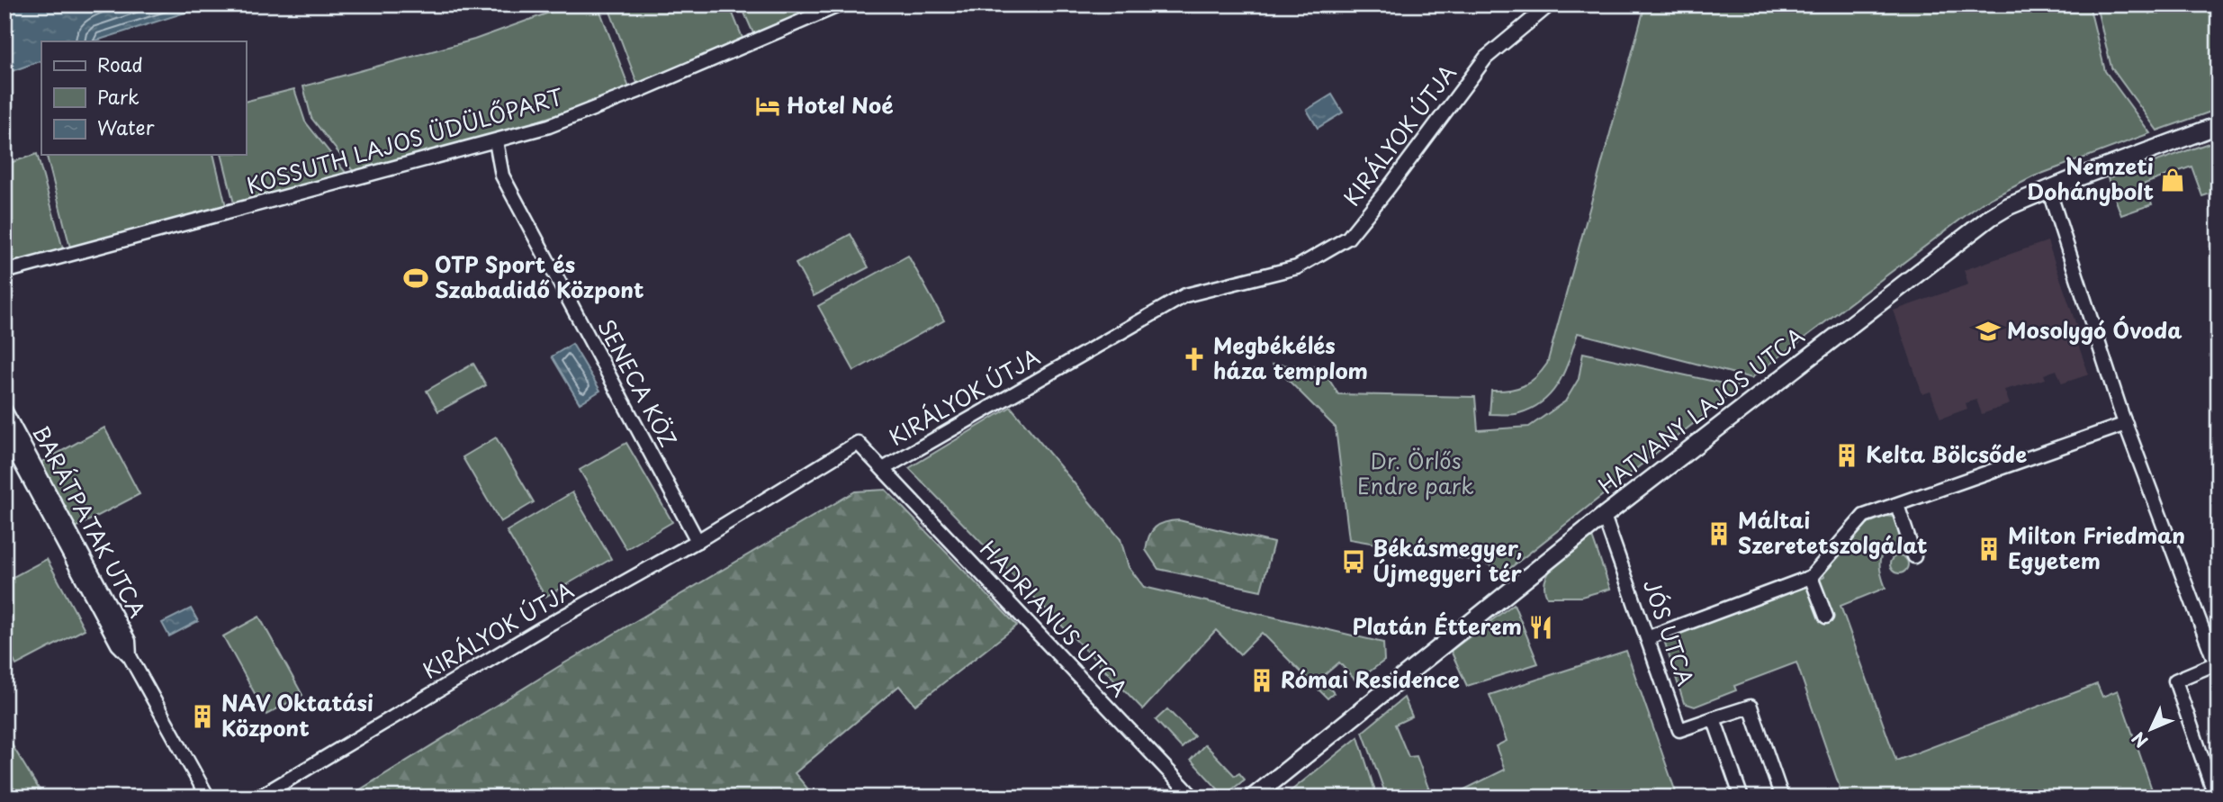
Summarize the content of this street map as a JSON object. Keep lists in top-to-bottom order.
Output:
{
  "streets": {
    "street": [
      "KIRÁLYOK ÚTJA",
      "KOSSUTH LAJOS ÜDÜLŐPART",
      "SENECA KÖZ",
      "HATVANY LAJOS UTCA",
      "BARÁTPATAK UTCA",
      "HADRIANUS UTCA",
      "JÓS UTCA"
    ]
  },
  "crossings": [
    ["KIRÁLYOK ÚTJA", "SENECA KÖZ"],
    ["KIRÁLYOK ÚTJA", "HADRIANUS UTCA"],
    ["KOSSUTH LAJOS ÜDÜLŐPART", "SENECA KÖZ"],
    ["HATVANY LAJOS UTCA", "JÓS UTCA"]
  ],
  "parks": ["Dr. Örlős Endre park"],
  "places": {
    "hotel": ["Hotel Noé"],
    "shop": ["Nemzeti Dohánybolt"],
    "sports": ["OTP Sport és Szabadidő Központ"],
    "school or university": ["Mosolygó Óvoda"],
    "church": ["Megbékélés háza templom"],
    "building": [
      "Kelta Bölcsőde",
      "Máltai Szeretetszolgálat",
      "Milton Friedman Egyetem",
      "Római Residence",
      "NAV Oktatási Központ"
    ],
    "bus stop": ["Békásmegyer, Újmegyeri tér"],
    "restaurant": ["Platán Étterem"]
  },
  "legend": ["Road", "Park", "Water"],
  "north": "bottom left"
}
